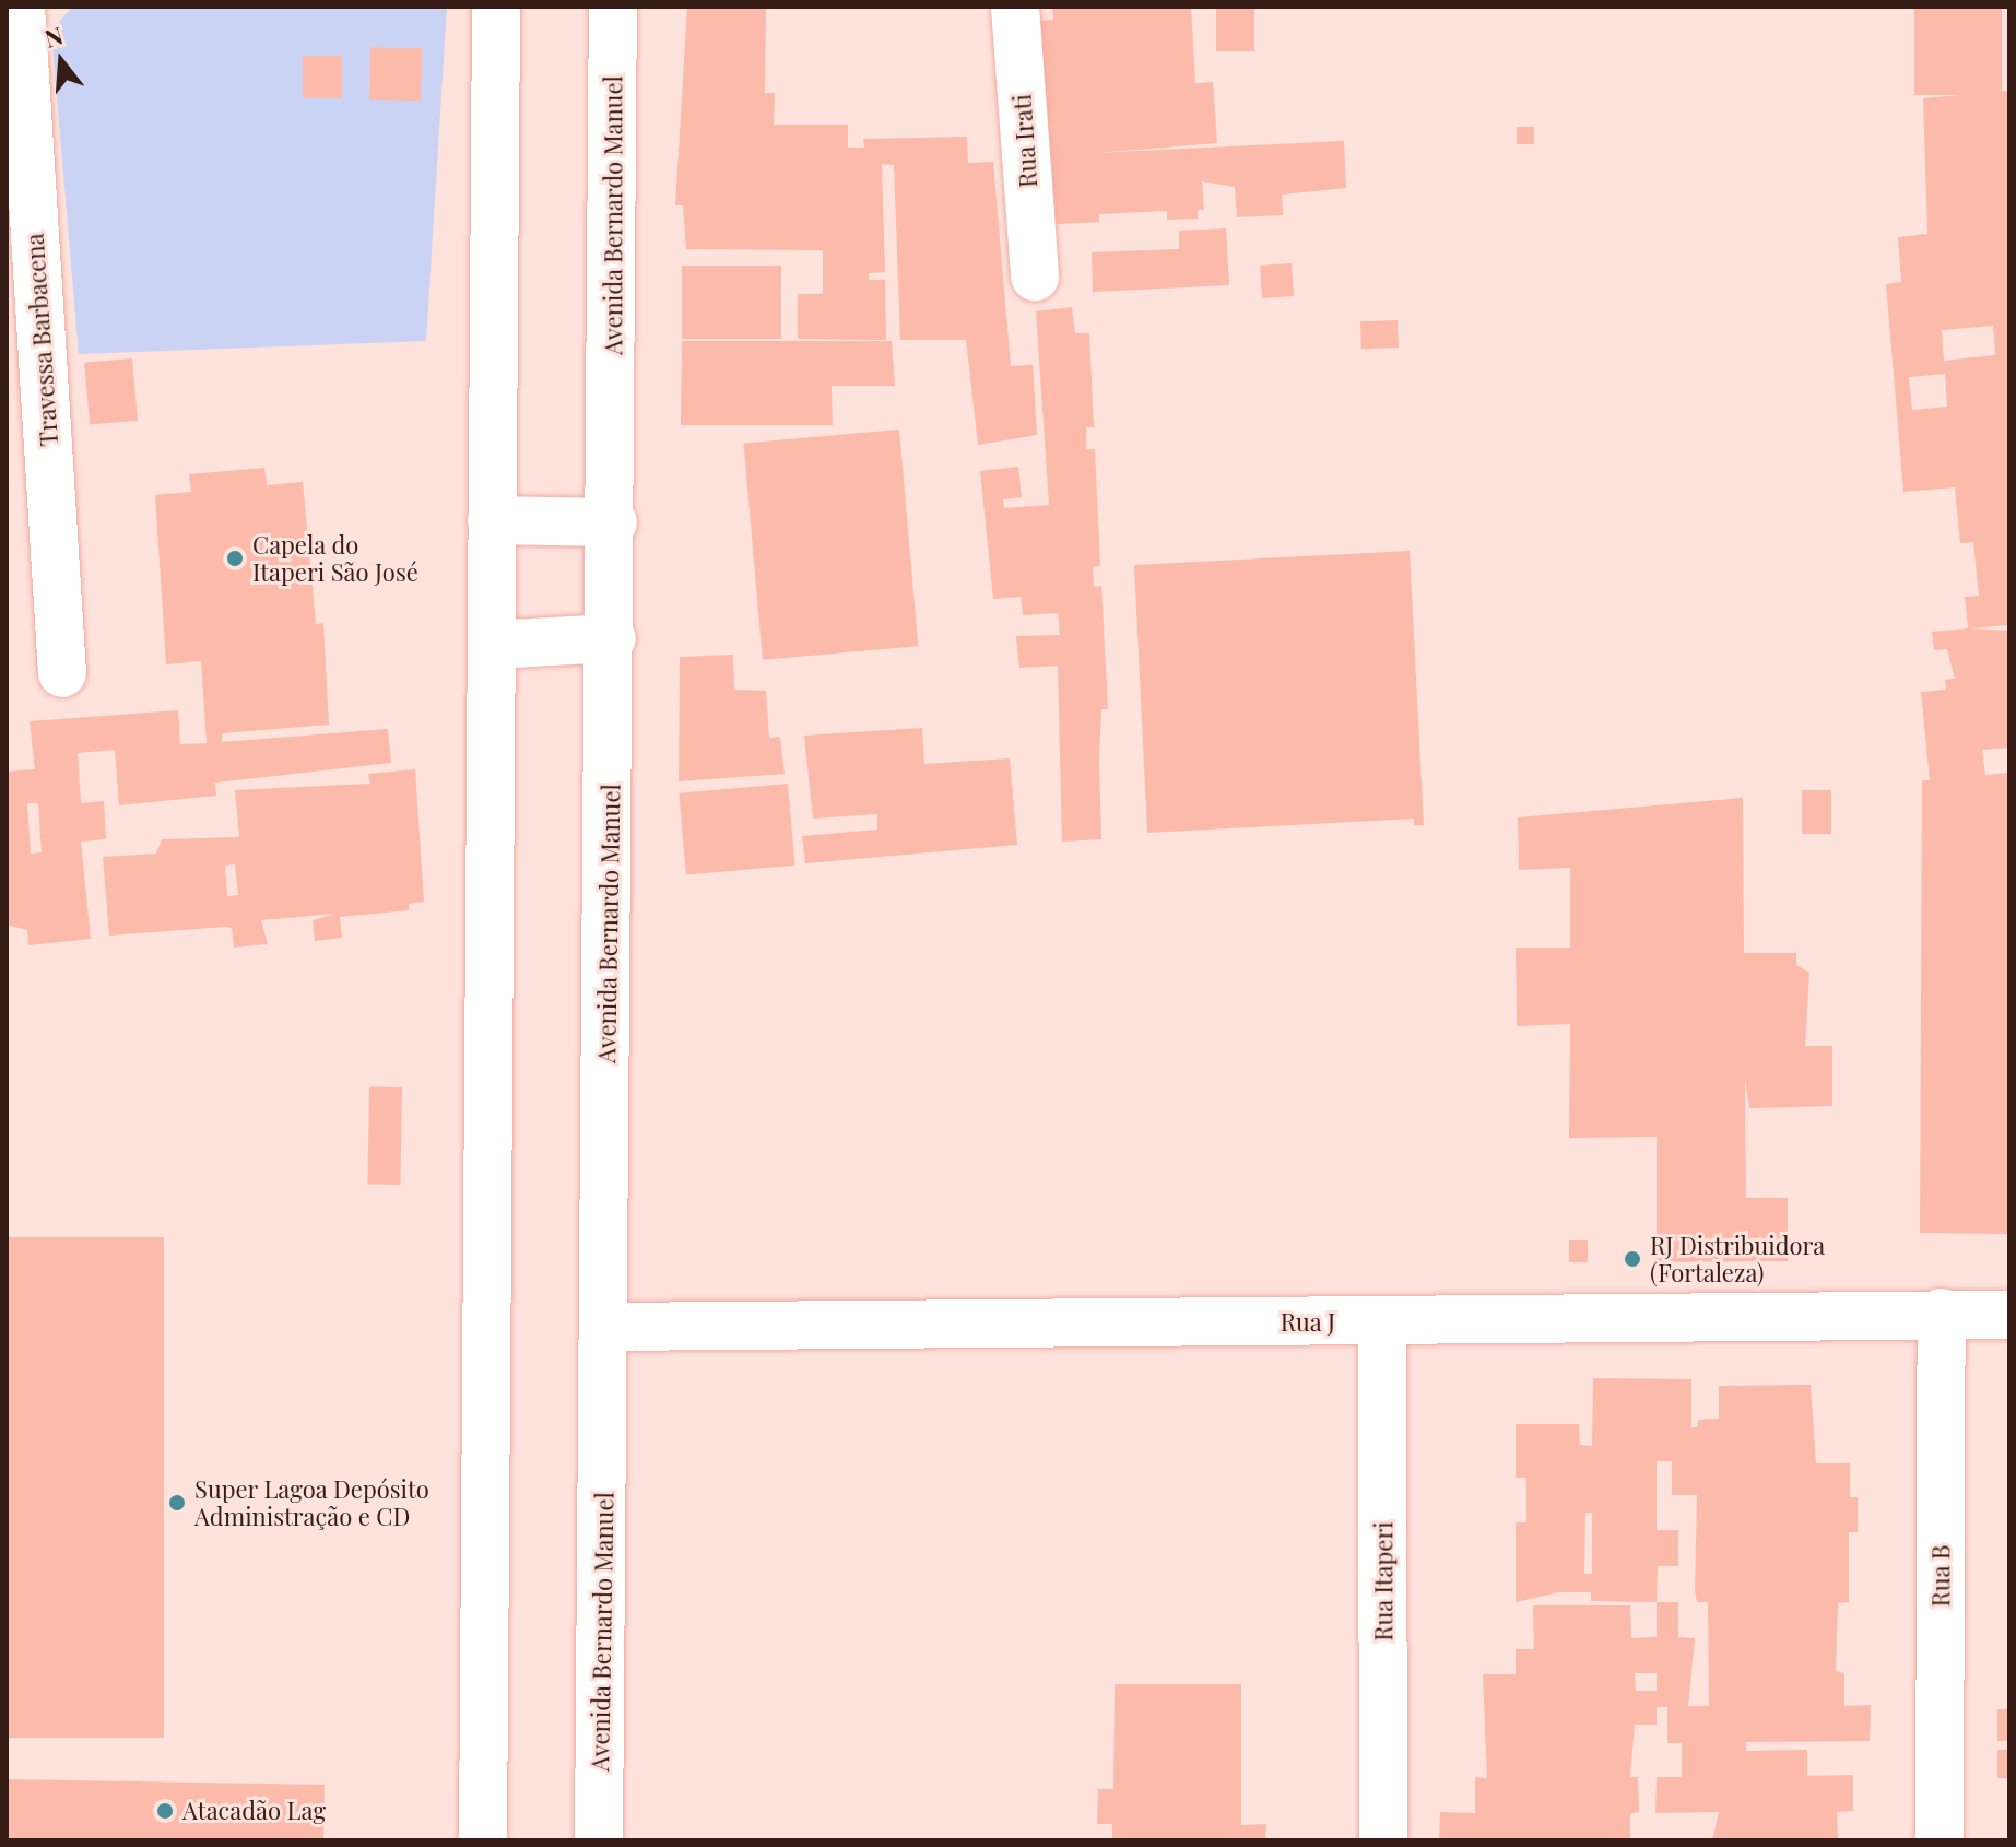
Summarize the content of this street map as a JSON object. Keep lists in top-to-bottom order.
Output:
{
  "streets": {
    "main road": [
      "Rua Irati",
      "Avenida Bernardo Manuel",
      "Travessa Barbacena",
      "Rua J",
      "Rua B",
      "Rua Itaperi"
    ]
  },
  "crossings": [
    ["Avenida Bernardo Manuel", "Rua J"],
    ["Rua J", "Rua B"],
    ["Rua J", "Rua Itaperi"]
  ],
  "places": [
    "Capela do Itaperi São José",
    "RJ Distribuidora (Fortaleza)",
    "Super Lagoa Depósito Administração e CD",
    "Atacadão Lag"
  ],
  "north": "top"
}
